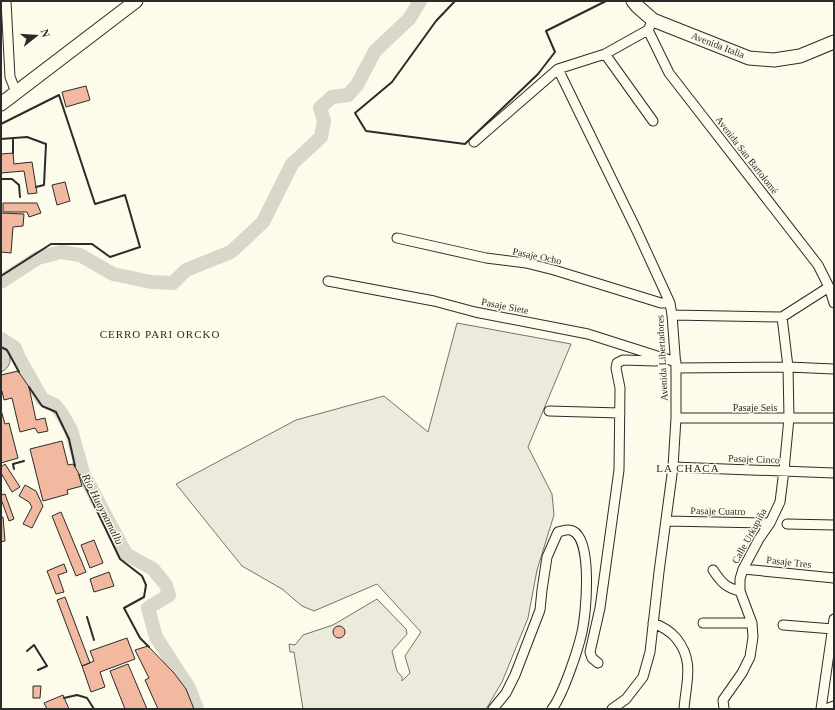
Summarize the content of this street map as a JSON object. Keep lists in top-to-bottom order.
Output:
{
  "streets": {
    "highway": ["Avenida Italia"],
    "street": [
      "Avenida San Bartolomé",
      "Pasaje Ocho",
      "Pasaje Siete",
      "Avenida Libertadores",
      "Pasaje Seis",
      "Pasaje Cinco",
      "Pasaje Cuatro",
      "Calle Urkupiña",
      "Pasaje Tres"
    ]
  },
  "crossings": [
    ["Avenida Italia", "Avenida San Bartolomé"],
    ["Pasaje Ocho", "Avenida Libertadores"],
    ["Pasaje Siete", "Avenida Libertadores"],
    ["Pasaje Siete", "Calle Urkupiña"],
    ["Avenida Libertadores", "Pasaje Seis"],
    ["Avenida Libertadores", "Pasaje Cinco"],
    ["Avenida Libertadores", "Pasaje Cuatro"],
    ["Pasaje Seis", "Calle Urkupiña"],
    ["Pasaje Cinco", "Calle Urkupiña"],
    ["Pasaje Cuatro", "Calle Urkupiña"],
    ["Calle Urkupiña", "Pasaje Tres"]
  ],
  "districts": ["CERRO PARI ORCKO", "LA CHACA"],
  "water": ["Río Huaynamallu"],
  "north": "right"
}
